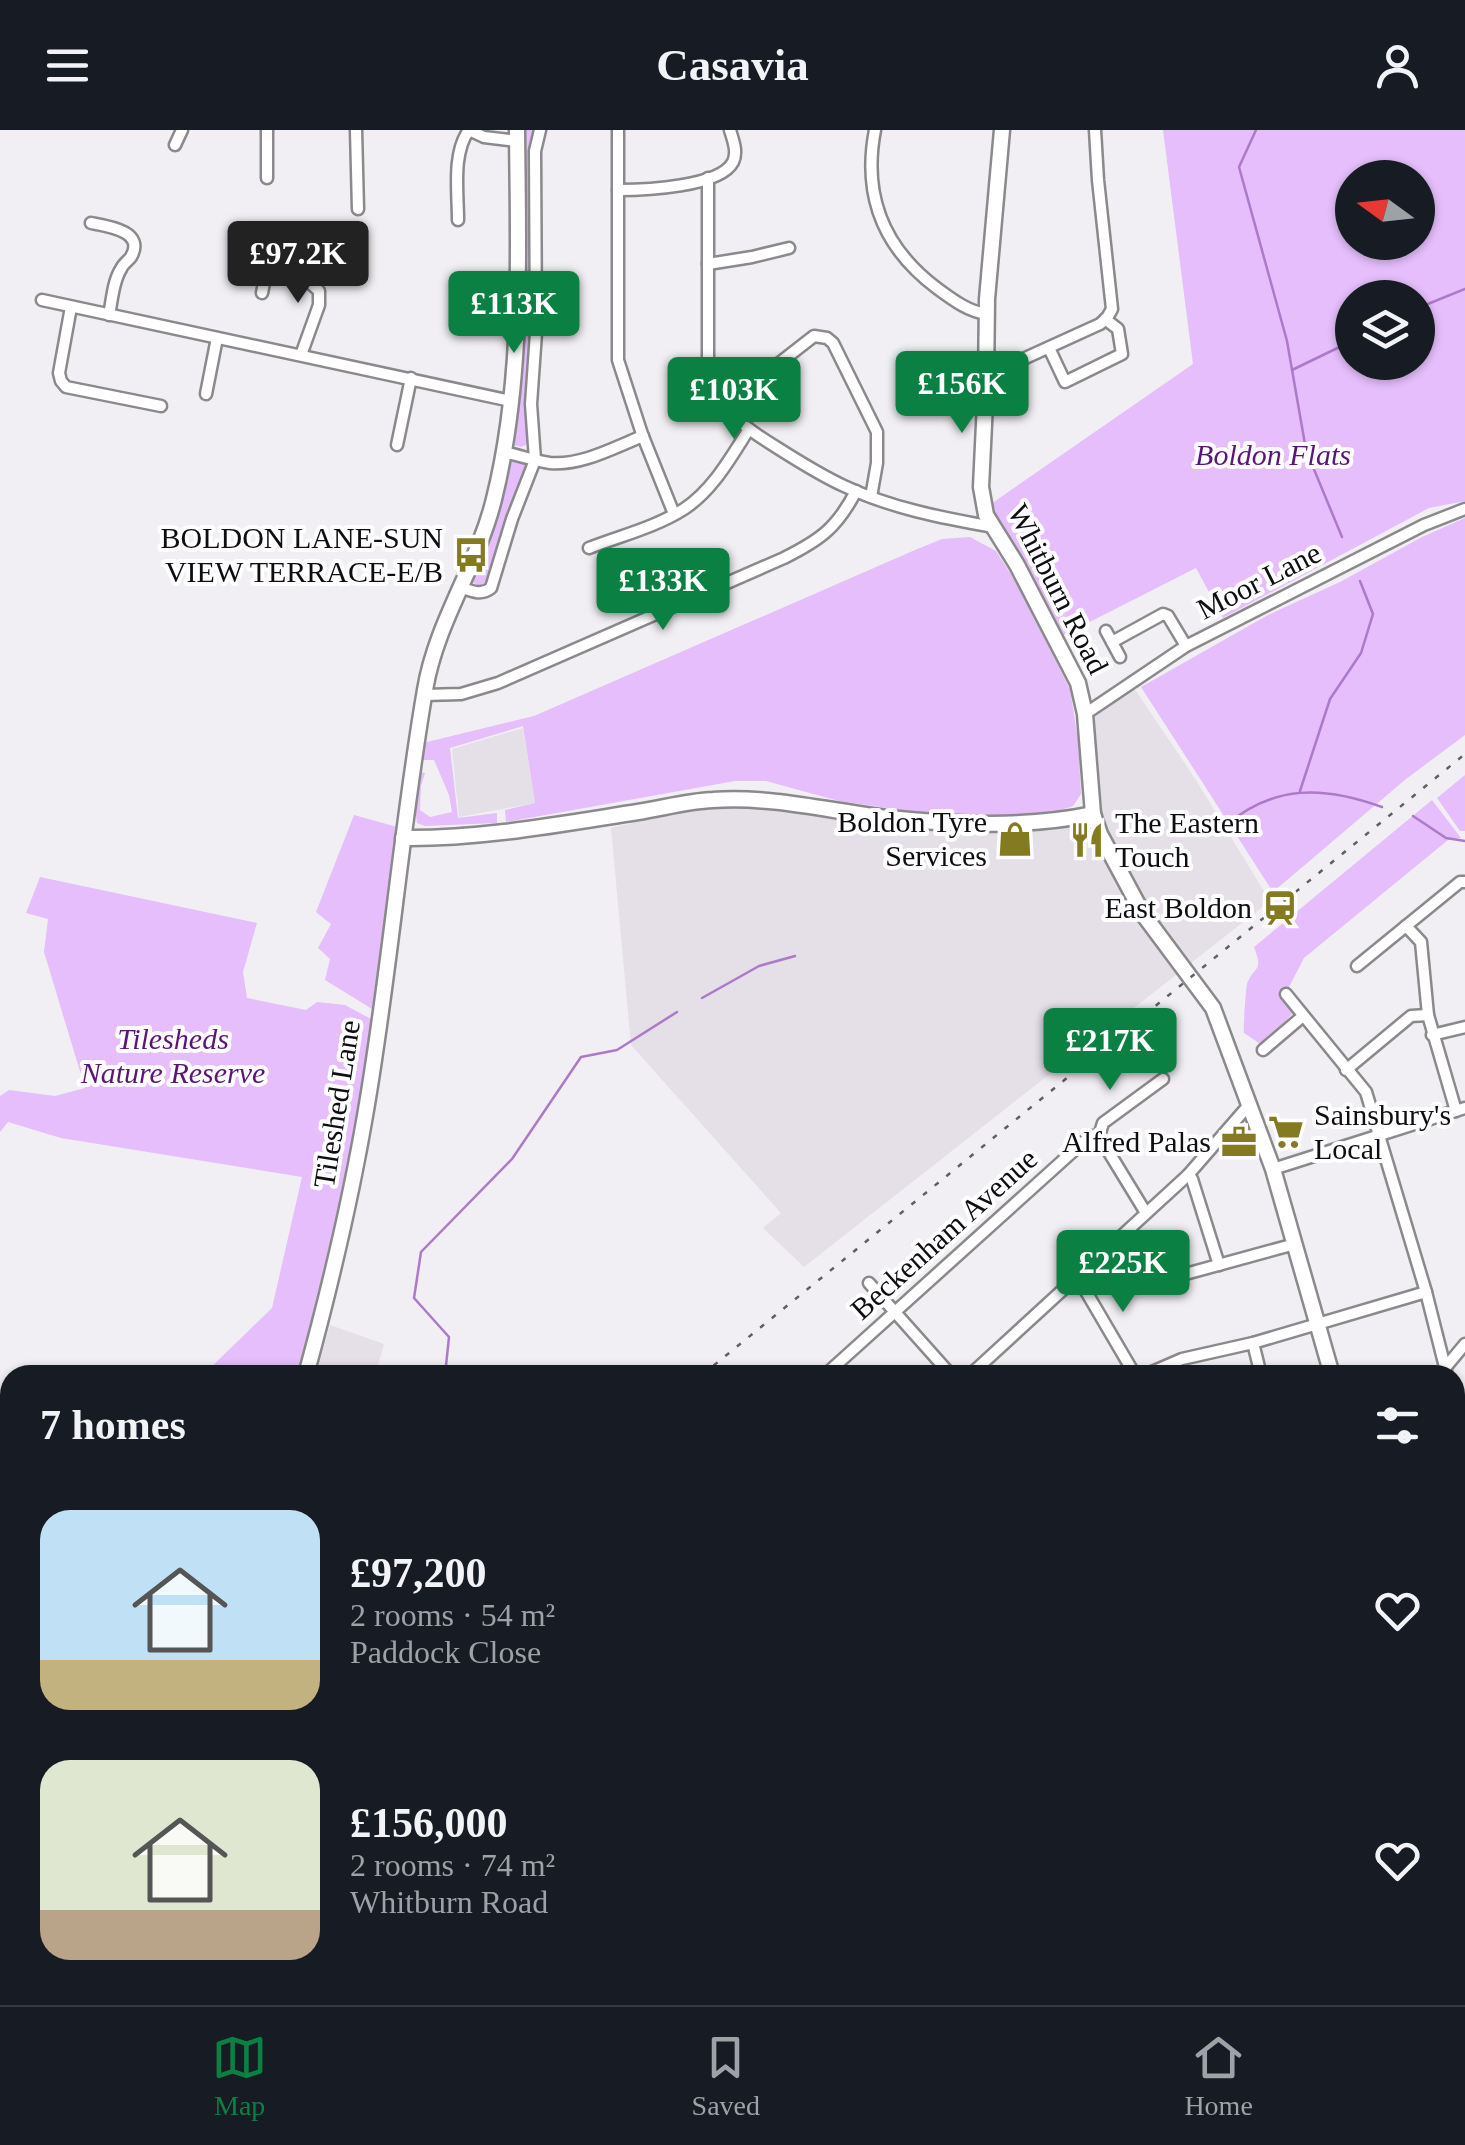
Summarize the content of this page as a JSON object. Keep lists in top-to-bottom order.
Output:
{
  "streets": {
    "street": [
      "Moor Lane",
      "Whitburn Road",
      "Tileshed Lane",
      "Beckenham Avenue"
    ]
  },
  "crossings": [
    ["Moor Lane", "Whitburn Road"]
  ],
  "parks": ["Boldon Flats", "Tilesheds Nature Reserve"],
  "places": {
    "bus stop": ["BOLDON LANE-SUN VIEW TERRACE-E/B"],
    "shop": ["Boldon Tyre Services"],
    "restaurant": ["The Eastern Touch"],
    "station": ["East Boldon"],
    "supermarket": ["Sainsbury's Local"],
    "office": ["Alfred Palas"]
  },
  "north": "left",
  "page": {
    "header": "Casavia",
    "price": [
      "£97.2K",
      "£113K",
      "£156K",
      "£103K",
      "£133K",
      "£217K",
      "£225K"
    ],
    "heading": "7 homes",
    "list": [
      {
        "name": "£97,200",
        "note": "2 rooms · 54 m² · Paddock Close"
      },
      {
        "name": "£156,000",
        "note": "2 rooms · 74 m² · Whitburn Road"
      }
    ],
    "tabs": ["Map", "Saved", "Home"]
  }
}
